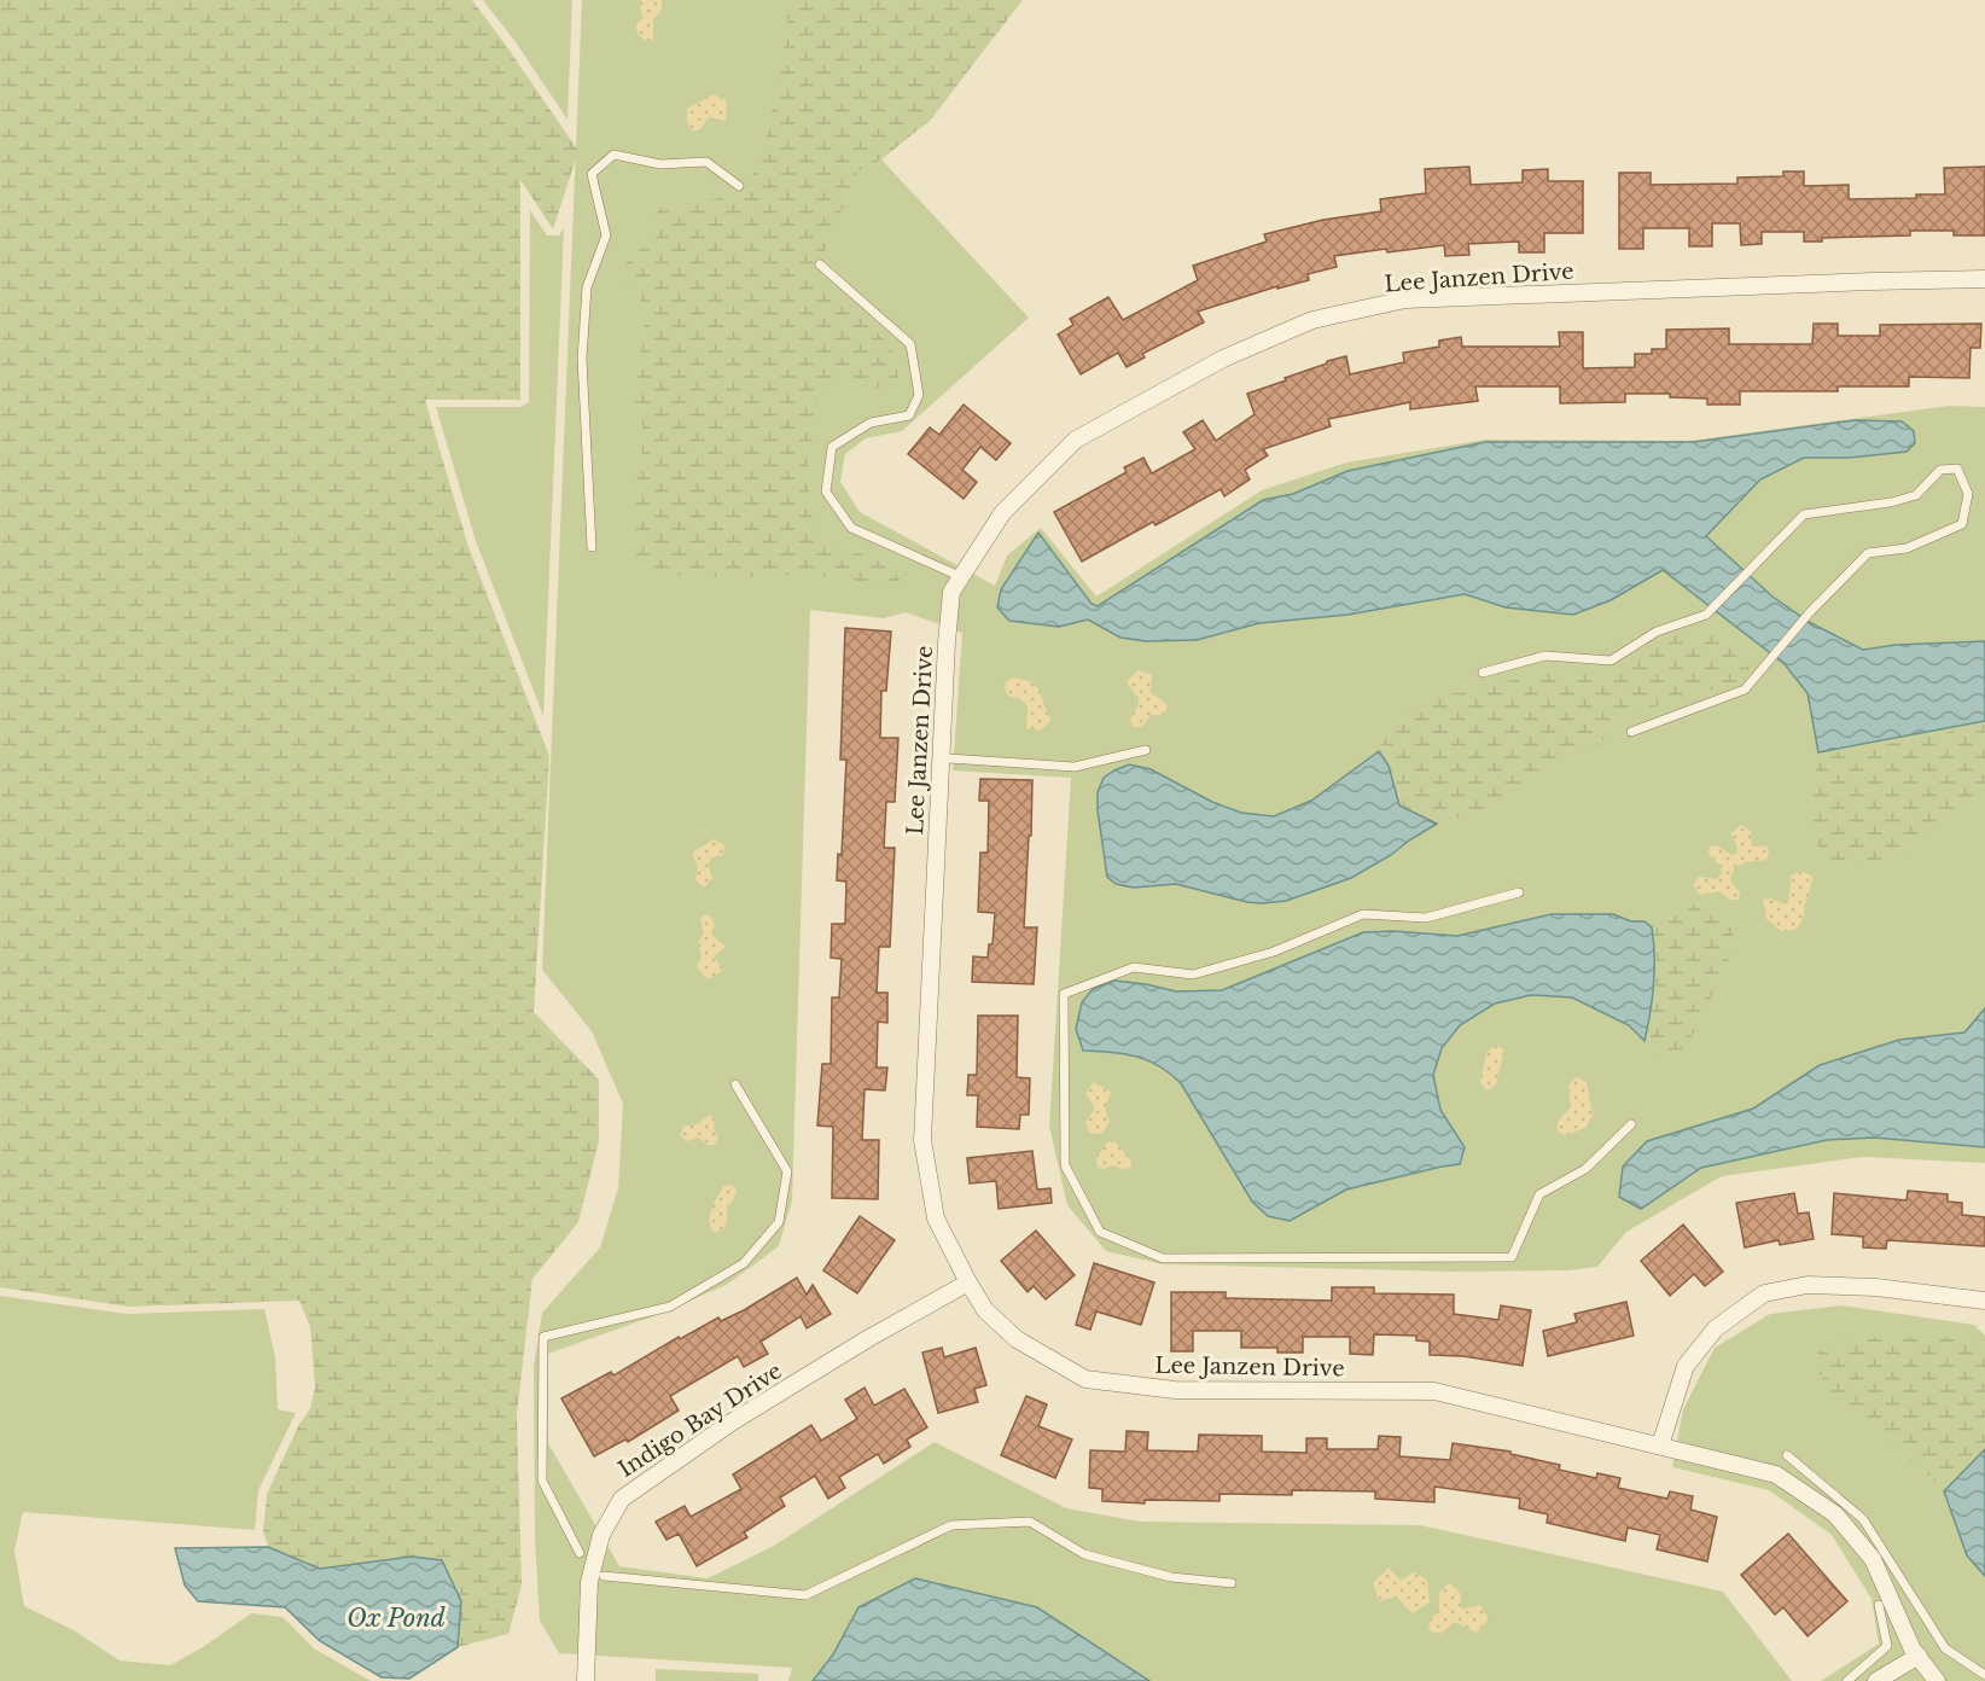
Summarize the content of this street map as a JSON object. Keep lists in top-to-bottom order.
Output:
{
  "streets": {
    "street": ["Lee Janzen Drive", "Indigo Bay Drive"]
  },
  "crossings": [
    ["Lee Janzen Drive", "Indigo Bay Drive"]
  ],
  "water": ["Ox Pond"]
}
